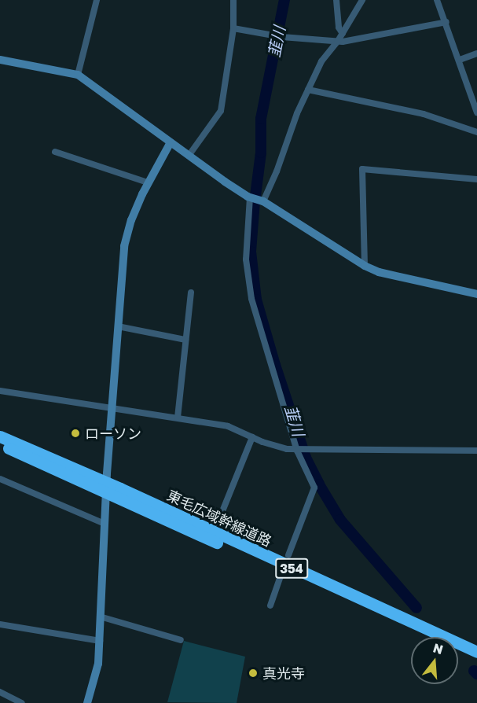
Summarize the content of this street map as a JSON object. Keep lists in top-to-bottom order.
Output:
{
  "streets": {
    "highway": ["東毛広域幹線道路", "354"]
  },
  "water": ["韮川"],
  "places": ["ローソン", "真光寺"],
  "north": "top"
}
